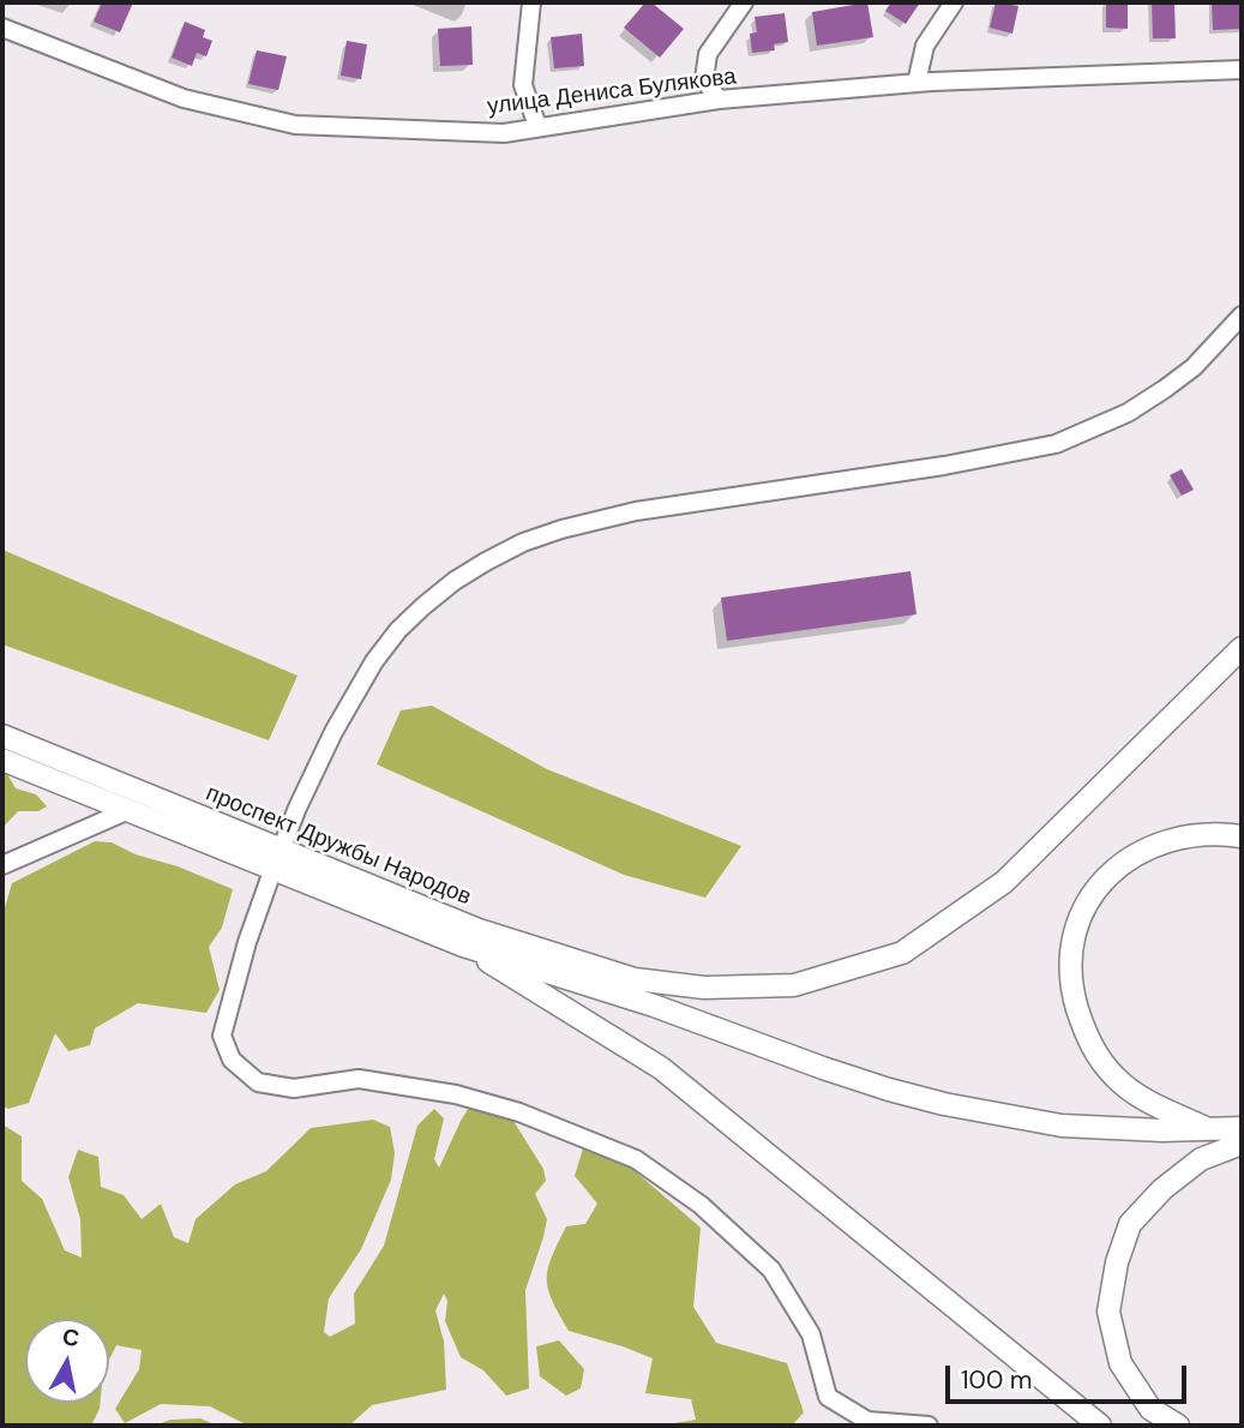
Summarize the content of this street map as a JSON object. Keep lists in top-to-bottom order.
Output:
{
  "streets": {
    "main road": ["проспект Дружбы Народов"],
    "street": ["улица Дениса Булякова"]
  },
  "scale_bar": "100 m",
  "north": "top"
}
